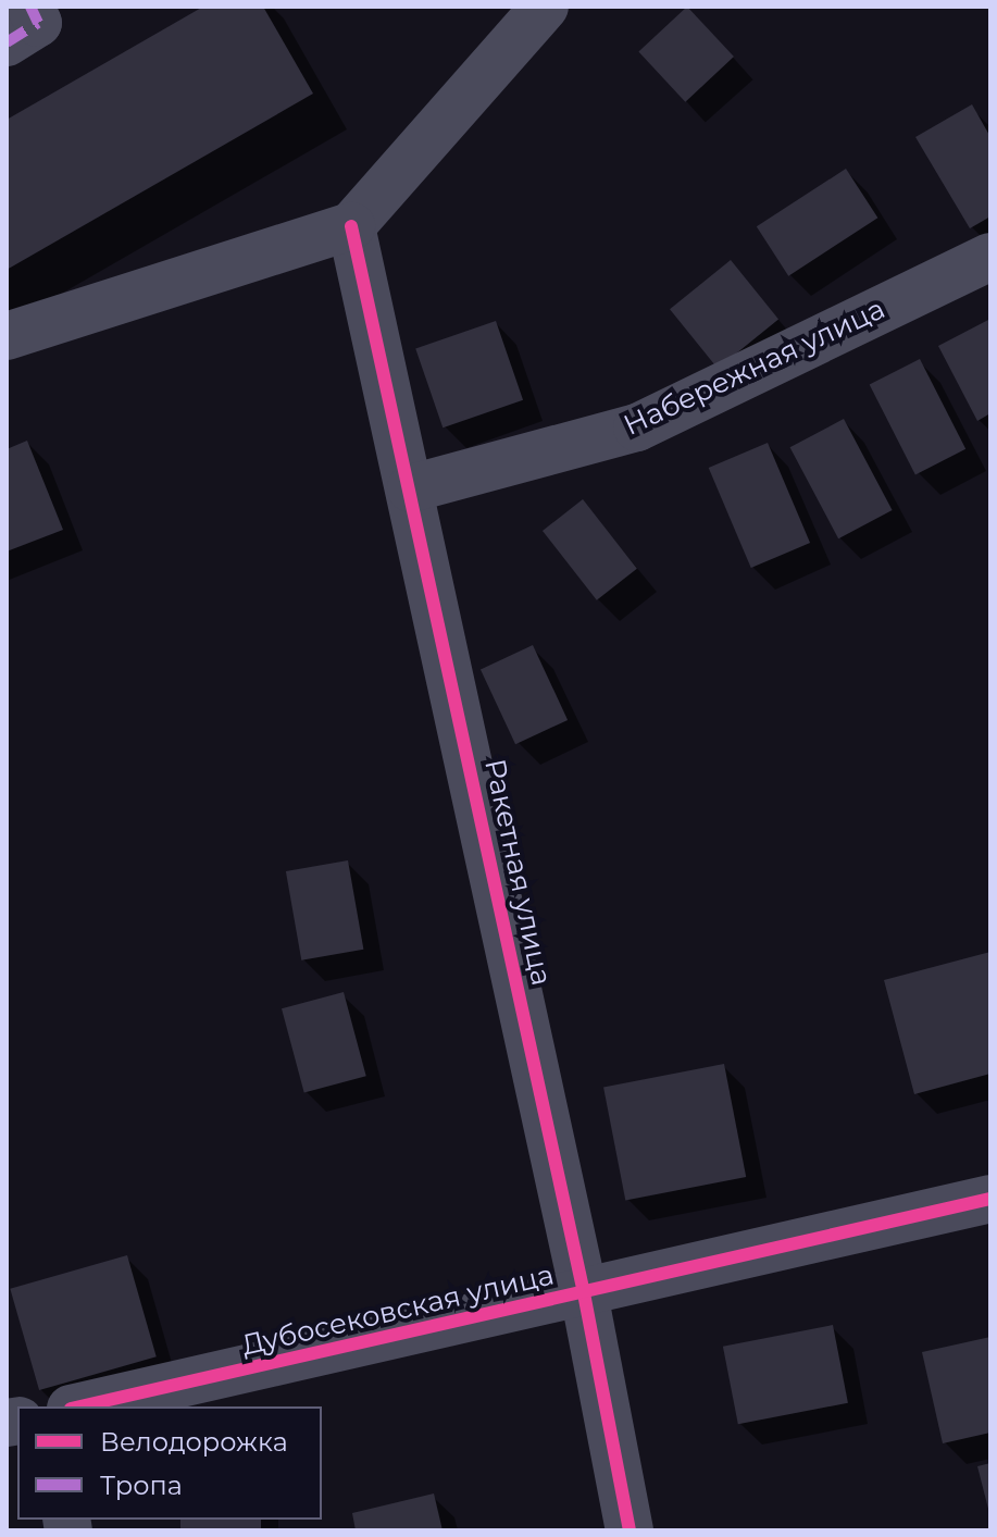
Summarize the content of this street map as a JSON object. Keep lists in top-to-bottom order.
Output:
{
  "streets": {
    "street": ["Набережная улица", "Ракетная улица", "Дубосековская улица"]
  },
  "crossings": [
    ["Набережная улица", "Ракетная улица"],
    ["Ракетная улица", "Дубосековская улица"]
  ],
  "legend": ["Велодорожка", "Тропа"]
}
